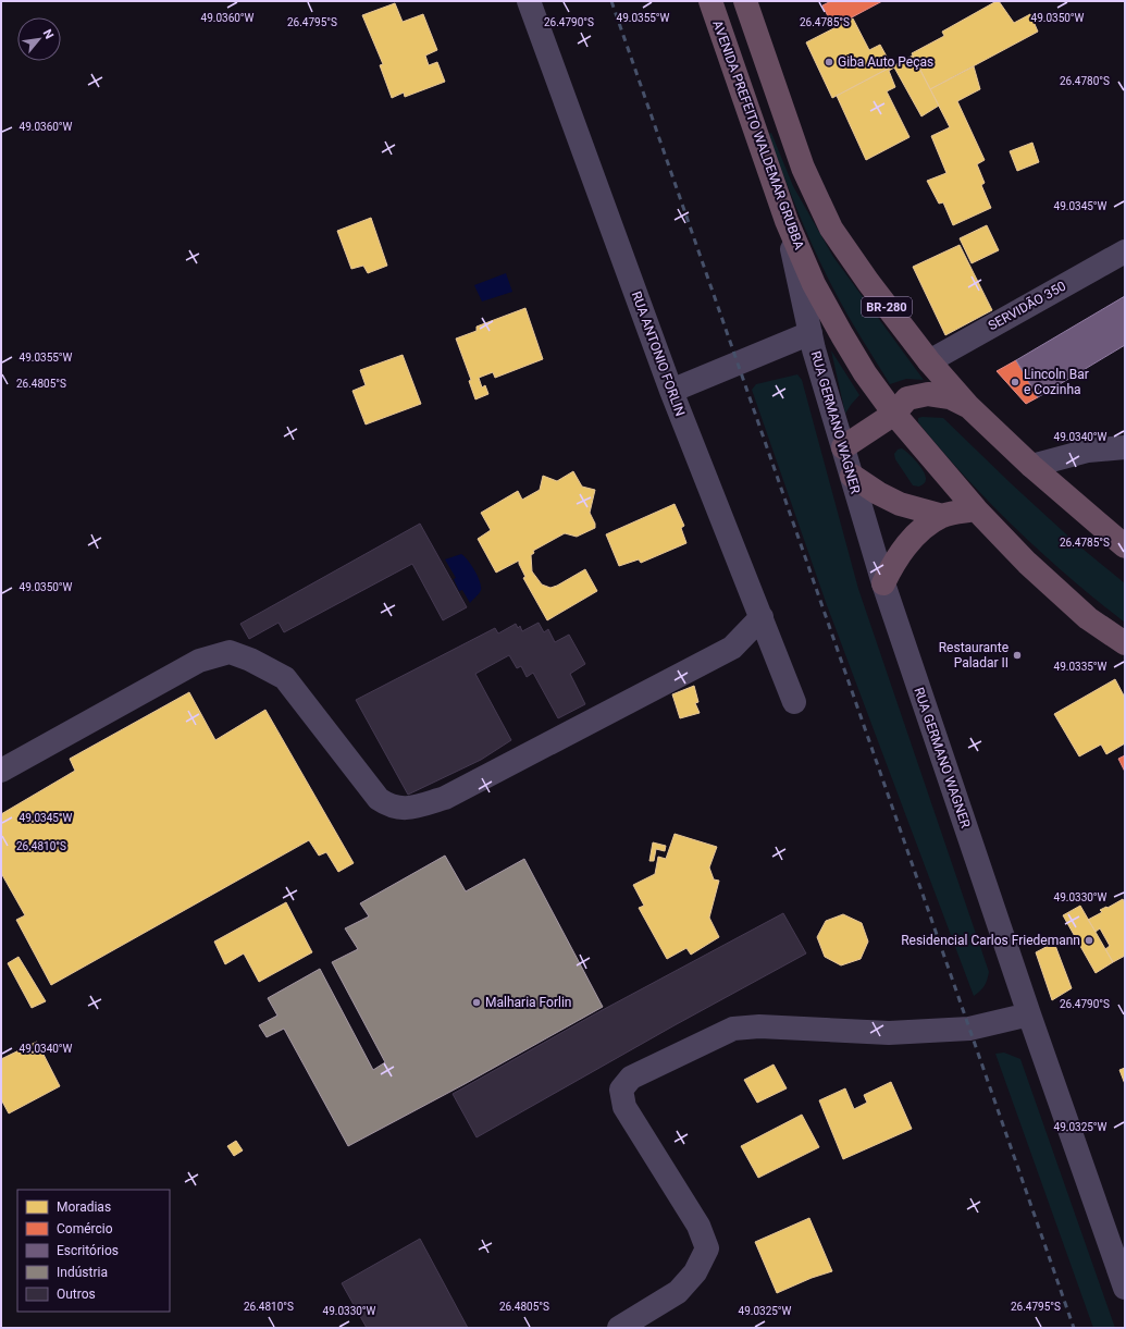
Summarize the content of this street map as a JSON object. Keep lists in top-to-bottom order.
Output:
{
  "streets": {
    "highway": ["AVENIDA PREFEITO WALDEMAR GRUBBA", "BR-280"],
    "street": ["SERVIDÃO 350", "RUA ANTONIO FORLIN", "RUA GERMANO WAGNER"]
  },
  "crossings": [
    ["AVENIDA PREFEITO WALDEMAR GRUBBA", "RUA GERMANO WAGNER"],
    ["SERVIDÃO 350", "BR-280"]
  ],
  "places": [
    "Giba Auto Peças",
    "Lincoln Bar e Cozinha",
    "Restaurante Paladar II",
    "Residencial Carlos Friedemann",
    "Malharia Forlin"
  ],
  "legend": [
    "Moradias",
    "Comércio",
    "Escritórios",
    "Indústria",
    "Outros"
  ],
  "north": "top right",
  "coordinates": [
    "49.0360°W",
    "49.0355°W",
    "49.0350°W",
    "26.4795°S",
    "26.4790°S",
    "26.4785°S",
    "26.4780°S",
    "49.0345°W",
    "26.4805°S",
    "49.0340°W",
    "49.0335°W",
    "26.4810°S",
    "49.0330°W",
    "49.0325°W"
  ]
}
